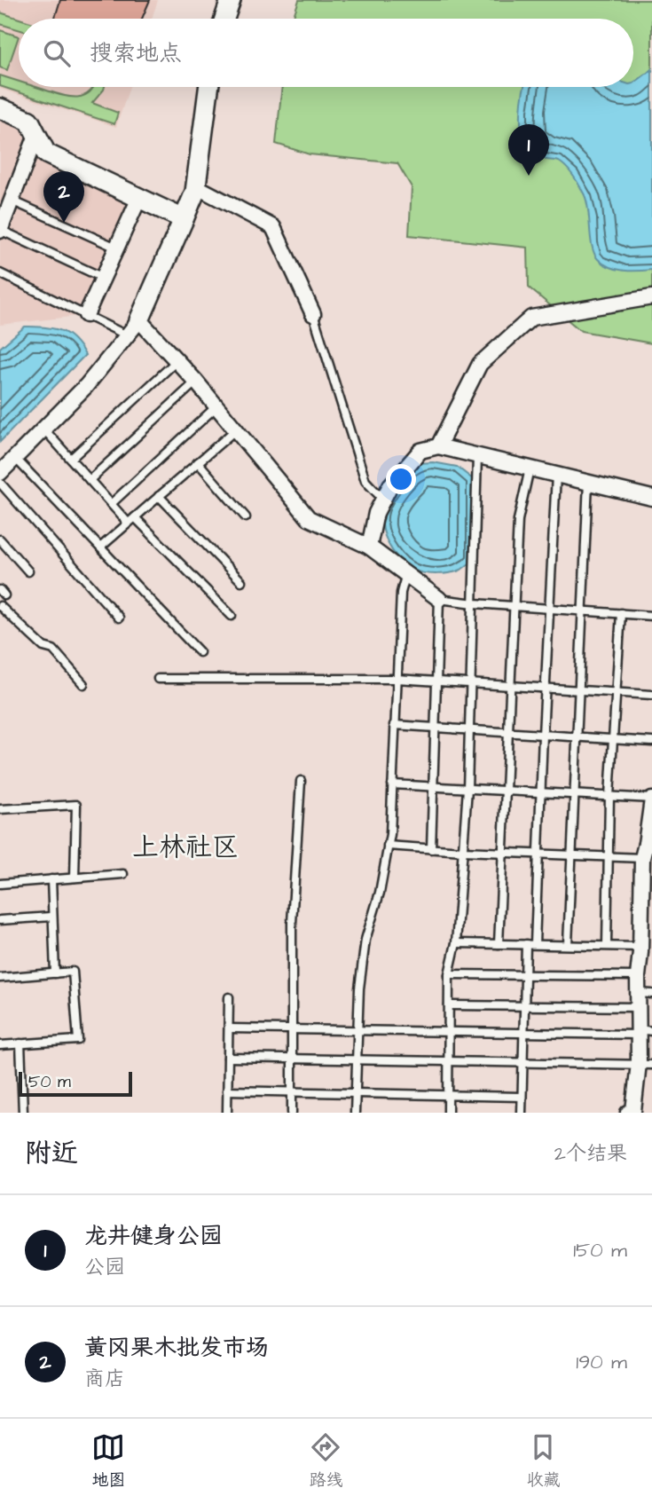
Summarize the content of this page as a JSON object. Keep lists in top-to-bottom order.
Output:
{
  "districts": ["上林社区"],
  "scale_bar": "50 m",
  "page": {
    "search": "搜索地点",
    "pins": ["1", "2"],
    "scale": "50 m",
    "heading": ["附近", "2个结果"],
    "list": [
      {
        "mark": "1",
        "name": "龙井健身公园",
        "note": "公园",
        "value": "150 m"
      },
      {
        "mark": "2",
        "name": "黄冈果木批发市场",
        "note": "商店",
        "value": "190 m"
      }
    ],
    "nav": ["地图", "路线", "收藏"]
  }
}
